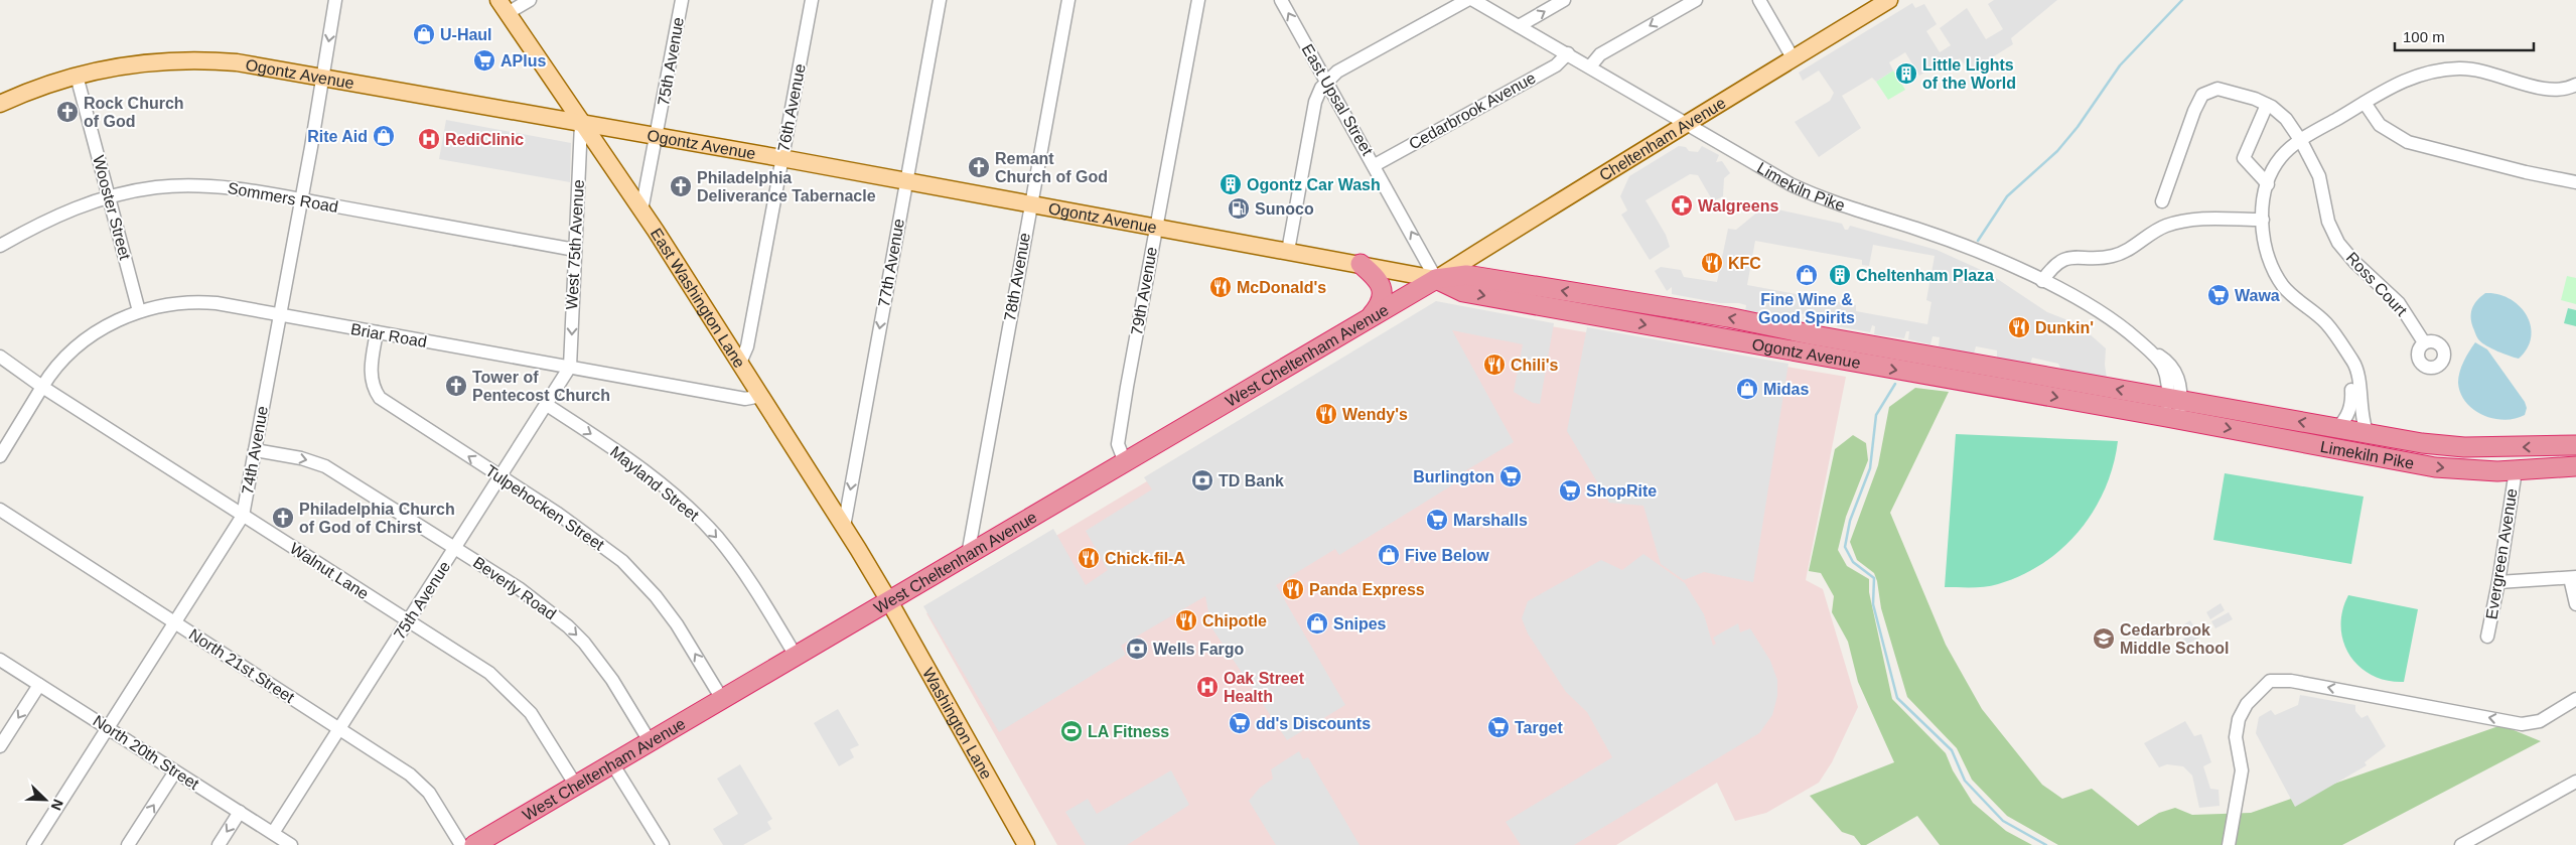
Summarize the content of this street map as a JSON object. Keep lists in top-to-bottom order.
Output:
{
  "streets": {
    "highway": ["Ogontz Avenue", "Limekiln Pike", "West Cheltenham Avenue"],
    "main road": ["Cheltenham Avenue", "East Washington Lane", "Washington Lane"],
    "street": [
      "75th Avenue",
      "East Upsal Street",
      "76th Avenue",
      "Cedarbrook Avenue",
      "Sommers Road",
      "Wooster Street",
      "West 75th Avenue",
      "77th Avenue",
      "78th Avenue",
      "Ross Court",
      "79th Avenue",
      "Briar Road",
      "74th Avenue",
      "Mayland Street",
      "Tulpehocken Street",
      "Evergreen Avenue",
      "Walnut Lane",
      "Beverly Road",
      "North 21st Street",
      "North 20th Street"
    ]
  },
  "crossings": [
    ["75th Avenue", "Ogontz Avenue"],
    ["75th Avenue", "West 75th Avenue"],
    ["75th Avenue", "East Washington Lane"],
    ["75th Avenue", "Briar Road"],
    ["75th Avenue", "Mayland Street"],
    ["75th Avenue", "Tulpehocken Street"],
    ["75th Avenue", "Walnut Lane"],
    ["75th Avenue", "Beverly Road"],
    ["75th Avenue", "North 21st Street"],
    ["75th Avenue", "North 20th Street"],
    ["Ogontz Avenue", "East Upsal Street"],
    ["Ogontz Avenue", "76th Avenue"],
    ["Ogontz Avenue", "Cheltenham Avenue"],
    ["Ogontz Avenue", "Limekiln Pike"],
    ["Ogontz Avenue", "Wooster Street"],
    ["Ogontz Avenue", "West 75th Avenue"],
    ["Ogontz Avenue", "77th Avenue"],
    ["Ogontz Avenue", "78th Avenue"],
    ["Ogontz Avenue", "79th Avenue"],
    ["Ogontz Avenue", "East Washington Lane"],
    ["Ogontz Avenue", "West Cheltenham Avenue"],
    ["Ogontz Avenue", "74th Avenue"],
    ["East Upsal Street", "Cedarbrook Avenue"],
    ["East Upsal Street", "Cheltenham Avenue"],
    ["East Upsal Street", "West Cheltenham Avenue"],
    ["76th Avenue", "East Washington Lane"],
    ["Cedarbrook Avenue", "Limekiln Pike"],
    ["Cheltenham Avenue", "Limekiln Pike"],
    ["Cheltenham Avenue", "West Cheltenham Avenue"],
    ["Limekiln Pike", "Evergreen Avenue"],
    ["Sommers Road", "Wooster Street"],
    ["Sommers Road", "West 75th Avenue"],
    ["Sommers Road", "74th Avenue"],
    ["Wooster Street", "Briar Road"],
    ["West 75th Avenue", "East Washington Lane"],
    ["West 75th Avenue", "Briar Road"],
    ["77th Avenue", "East Washington Lane"],
    ["78th Avenue", "West Cheltenham Avenue"],
    ["79th Avenue", "West Cheltenham Avenue"],
    ["East Washington Lane", "Briar Road"],
    ["East Washington Lane", "West Cheltenham Avenue"],
    ["East Washington Lane", "Washington Lane"],
    ["Briar Road", "74th Avenue"],
    ["Briar Road", "Tulpehocken Street"],
    ["Briar Road", "Walnut Lane"],
    ["West Cheltenham Avenue", "Mayland Street"],
    ["West Cheltenham Avenue", "Tulpehocken Street"],
    ["West Cheltenham Avenue", "Walnut Lane"],
    ["West Cheltenham Avenue", "Beverly Road"],
    ["West Cheltenham Avenue", "Washington Lane"],
    ["74th Avenue", "Walnut Lane"],
    ["74th Avenue", "Beverly Road"],
    ["74th Avenue", "North 21st Street"],
    ["74th Avenue", "North 20th Street"]
  ],
  "one_way": [
    "East Upsal Street",
    "West 75th Avenue",
    "77th Avenue",
    "Mayland Street",
    "Tulpehocken Street",
    "Beverly Road"
  ],
  "places": {
    "shop": [
      "U-Haul",
      "Rite Aid",
      "Fine Wine & Good Spirits",
      "Midas",
      "Five Below",
      "Snipes"
    ],
    "supermarket": [
      "APlus",
      "Wawa",
      "Burlington",
      "ShopRite",
      "Marshalls",
      "dd's Discounts",
      "Target"
    ],
    "building": ["Little Lights of the World", "Ogontz Car Wash", "Cheltenham Plaza"],
    "church": [
      "Rock Church of God",
      "Remant Church of God",
      "Philadelphia Deliverance Tabernacle",
      "Tower of Pentecost Church",
      "Philadelphia Church of God of Chirst"
    ],
    "hospital": ["RediClinic", "Oak Street Health"],
    "pharmacy": ["Walgreens"],
    "fuel station": ["Sunoco"],
    "restaurant": [
      "KFC",
      "McDonald's",
      "Dunkin'",
      "Chili's",
      "Wendy's",
      "Chick-fil-A",
      "Panda Express",
      "Chipotle"
    ],
    "bank": ["TD Bank", "Wells Fargo"],
    "school or university": ["Cedarbrook Middle School"],
    "sports": ["LA Fitness"]
  },
  "scale_bar": "100 m",
  "north": "bottom right"
}
